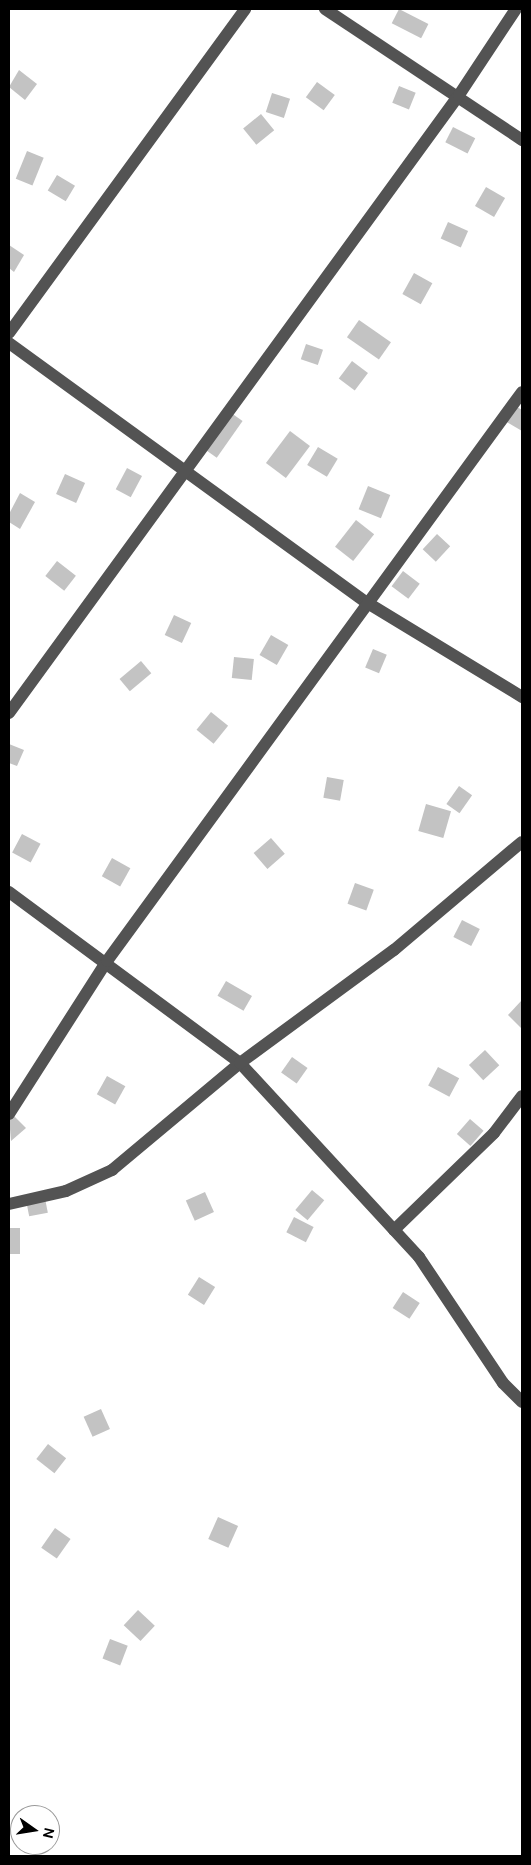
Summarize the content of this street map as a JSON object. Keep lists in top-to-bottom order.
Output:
{
  "north": "right"
}
